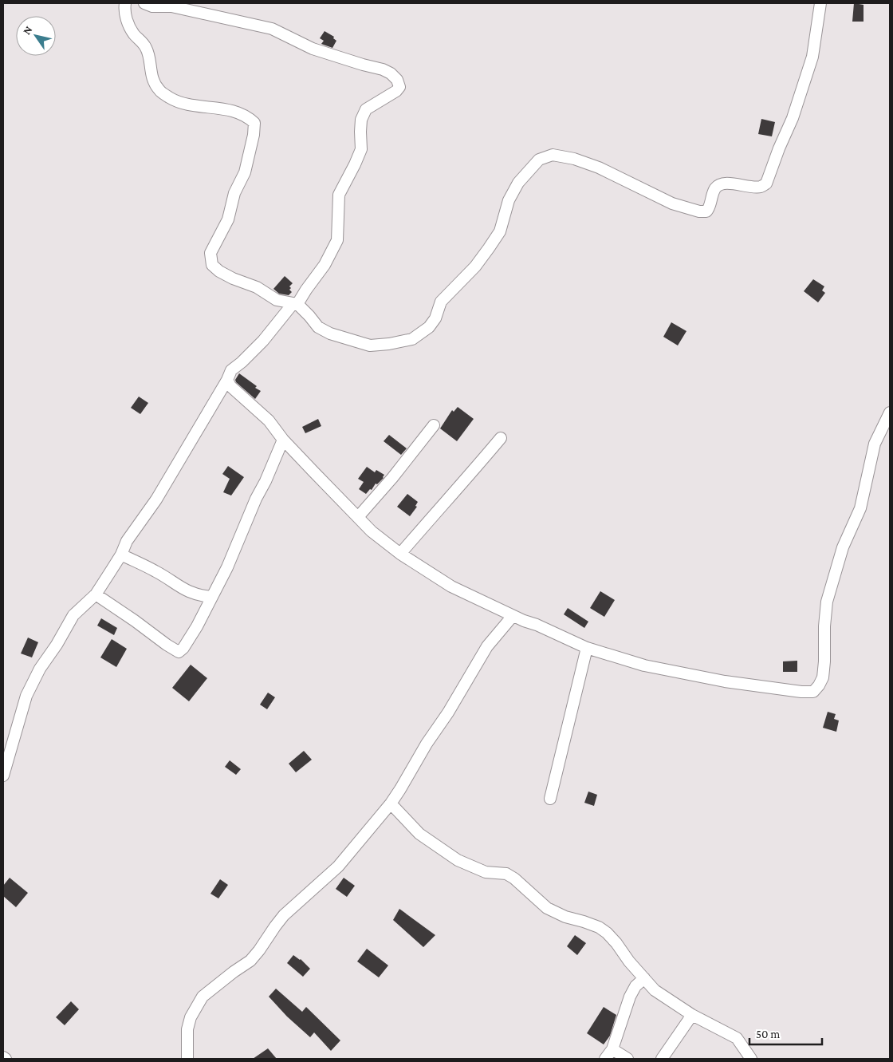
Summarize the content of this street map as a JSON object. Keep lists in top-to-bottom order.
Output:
{
  "scale_bar": "50 m",
  "north": "top left"
}
